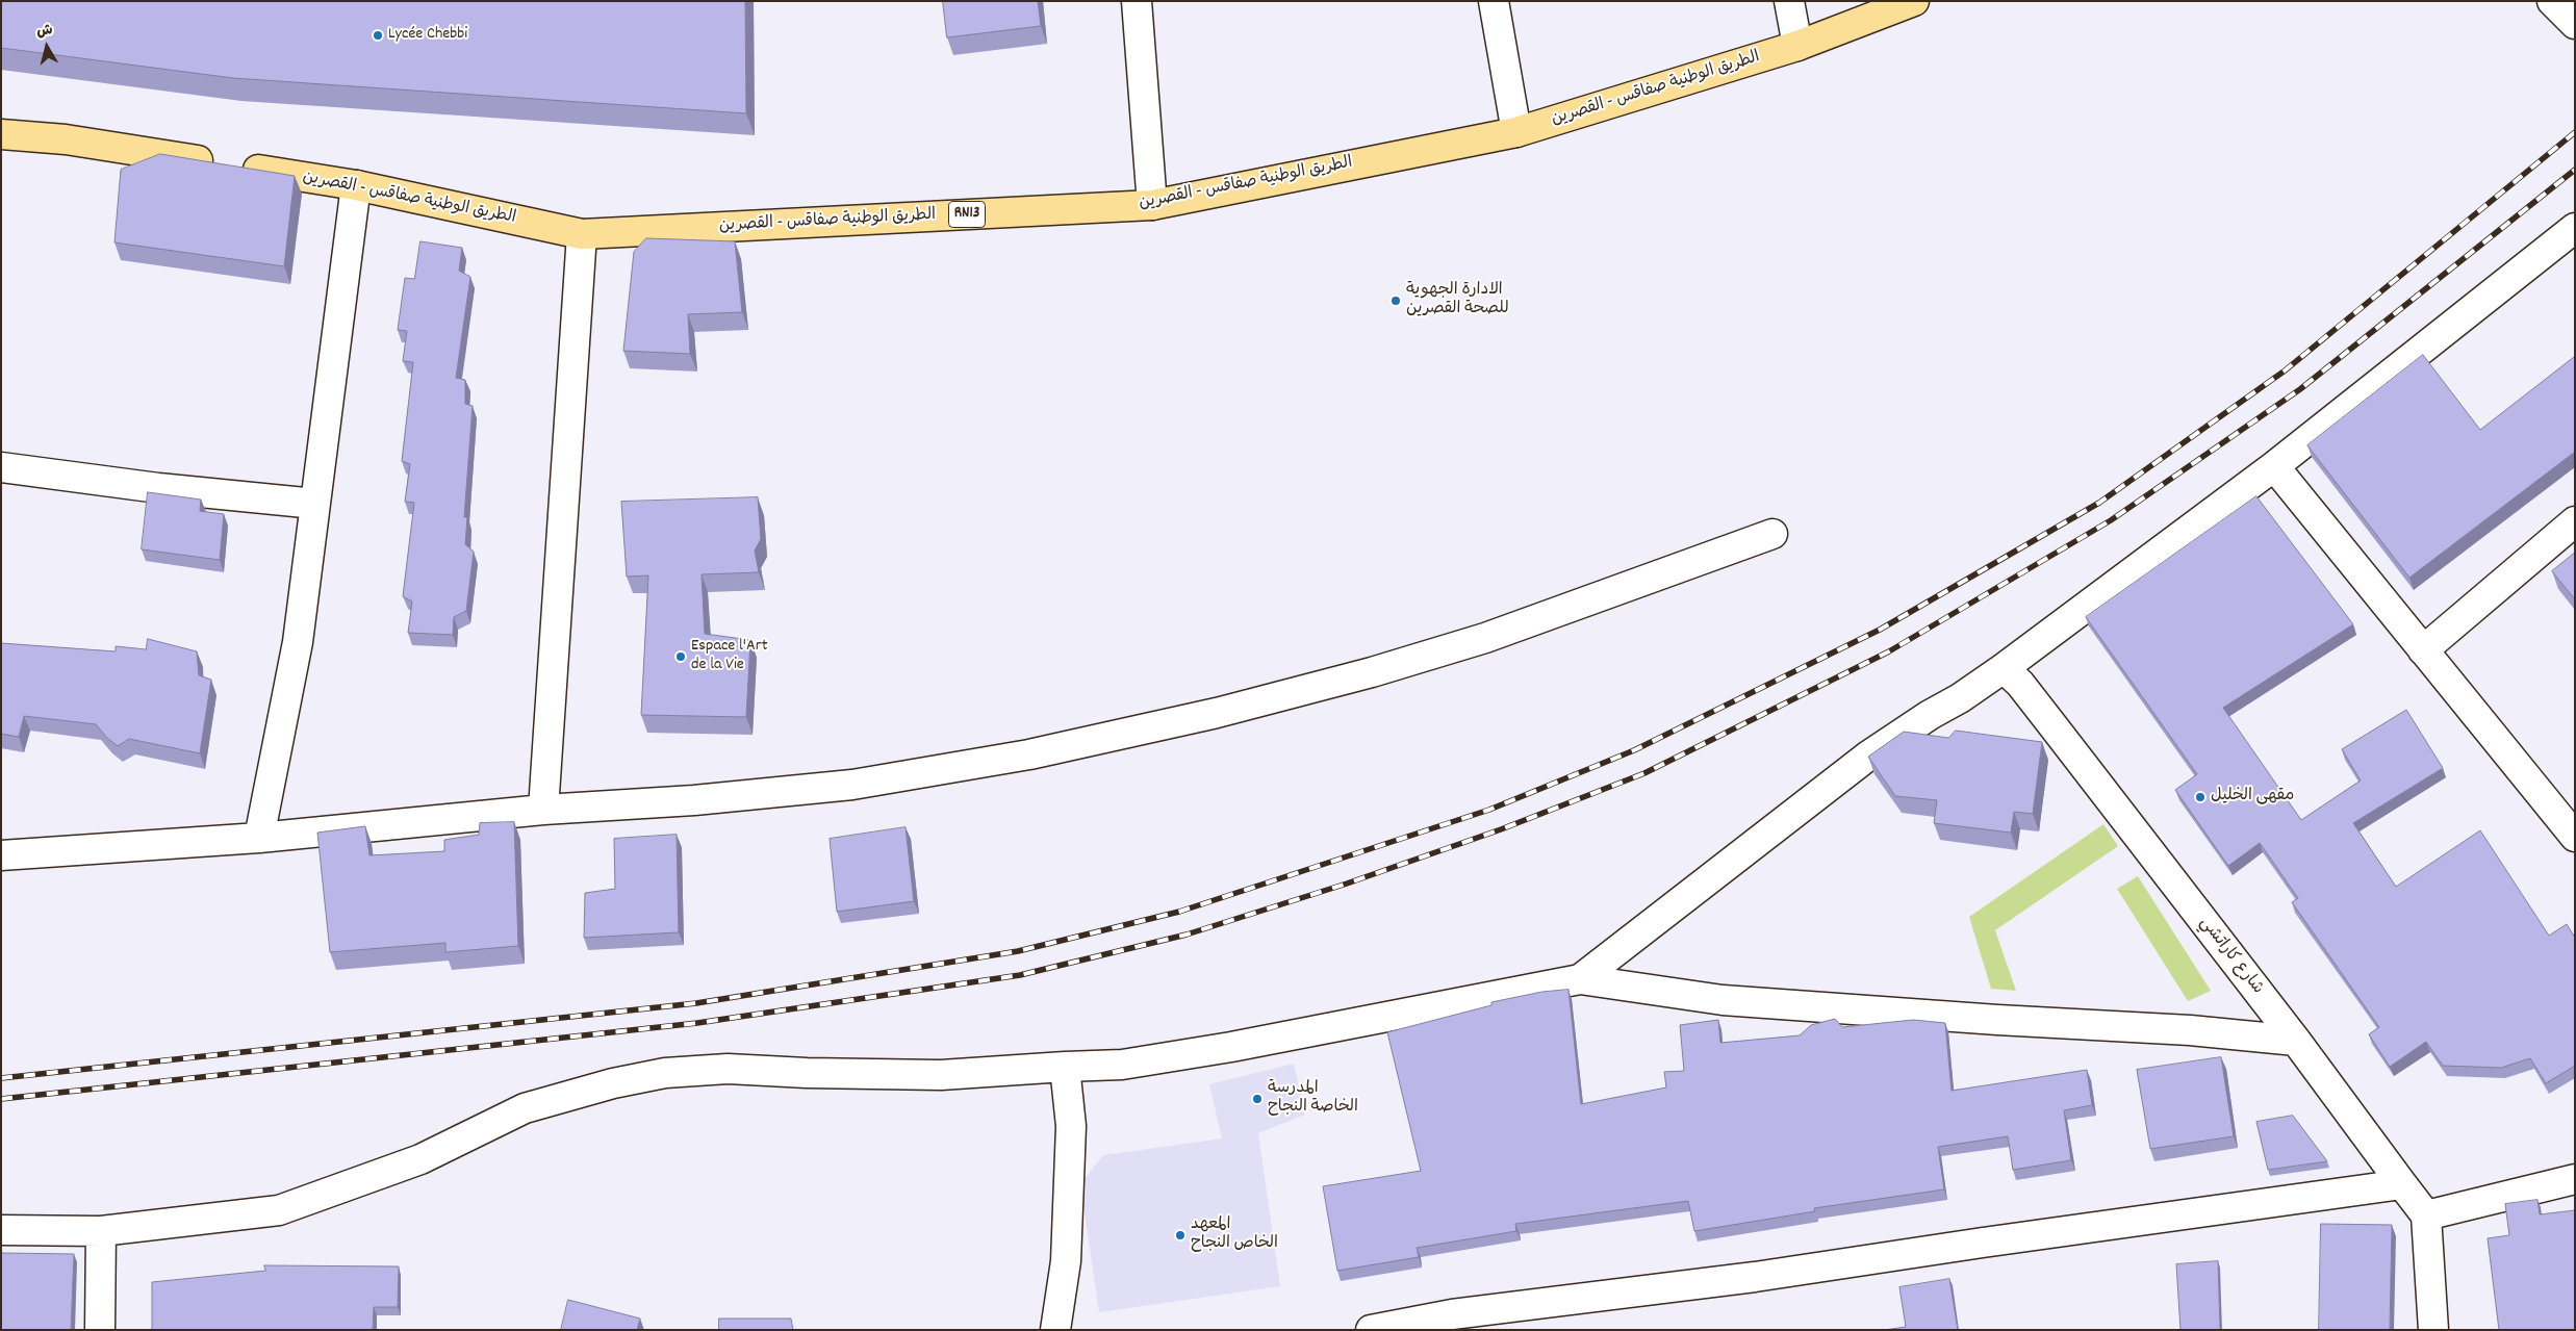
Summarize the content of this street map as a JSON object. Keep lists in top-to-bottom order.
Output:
{
  "streets": {
    "main road": ["الطريق الوطنية صفاقس - القصرين", "RN13"],
    "street": ["شارع كاراتشي"]
  },
  "places": [
    "Lycée Chebbi",
    "الادارة الجهوية للصحة القصرين",
    "Espace l'Art de la Vie",
    "مقهى الخليل",
    "المدرسة الخاصة النجاح",
    "المعهد الخاص النجاح"
  ],
  "north": "top"
}
